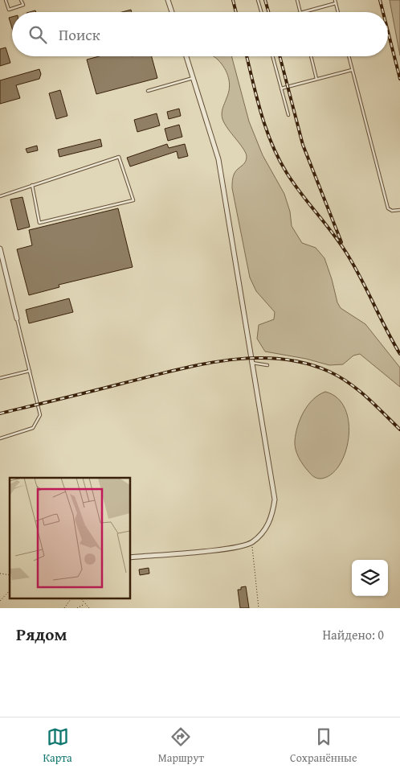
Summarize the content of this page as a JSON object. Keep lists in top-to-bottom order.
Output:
{
  "page": {
    "search": "Поиск",
    "heading": ["Рядом", "Найдено: 0"],
    "nav": ["Карта", "Маршрут", "Сохранённые"]
  }
}
